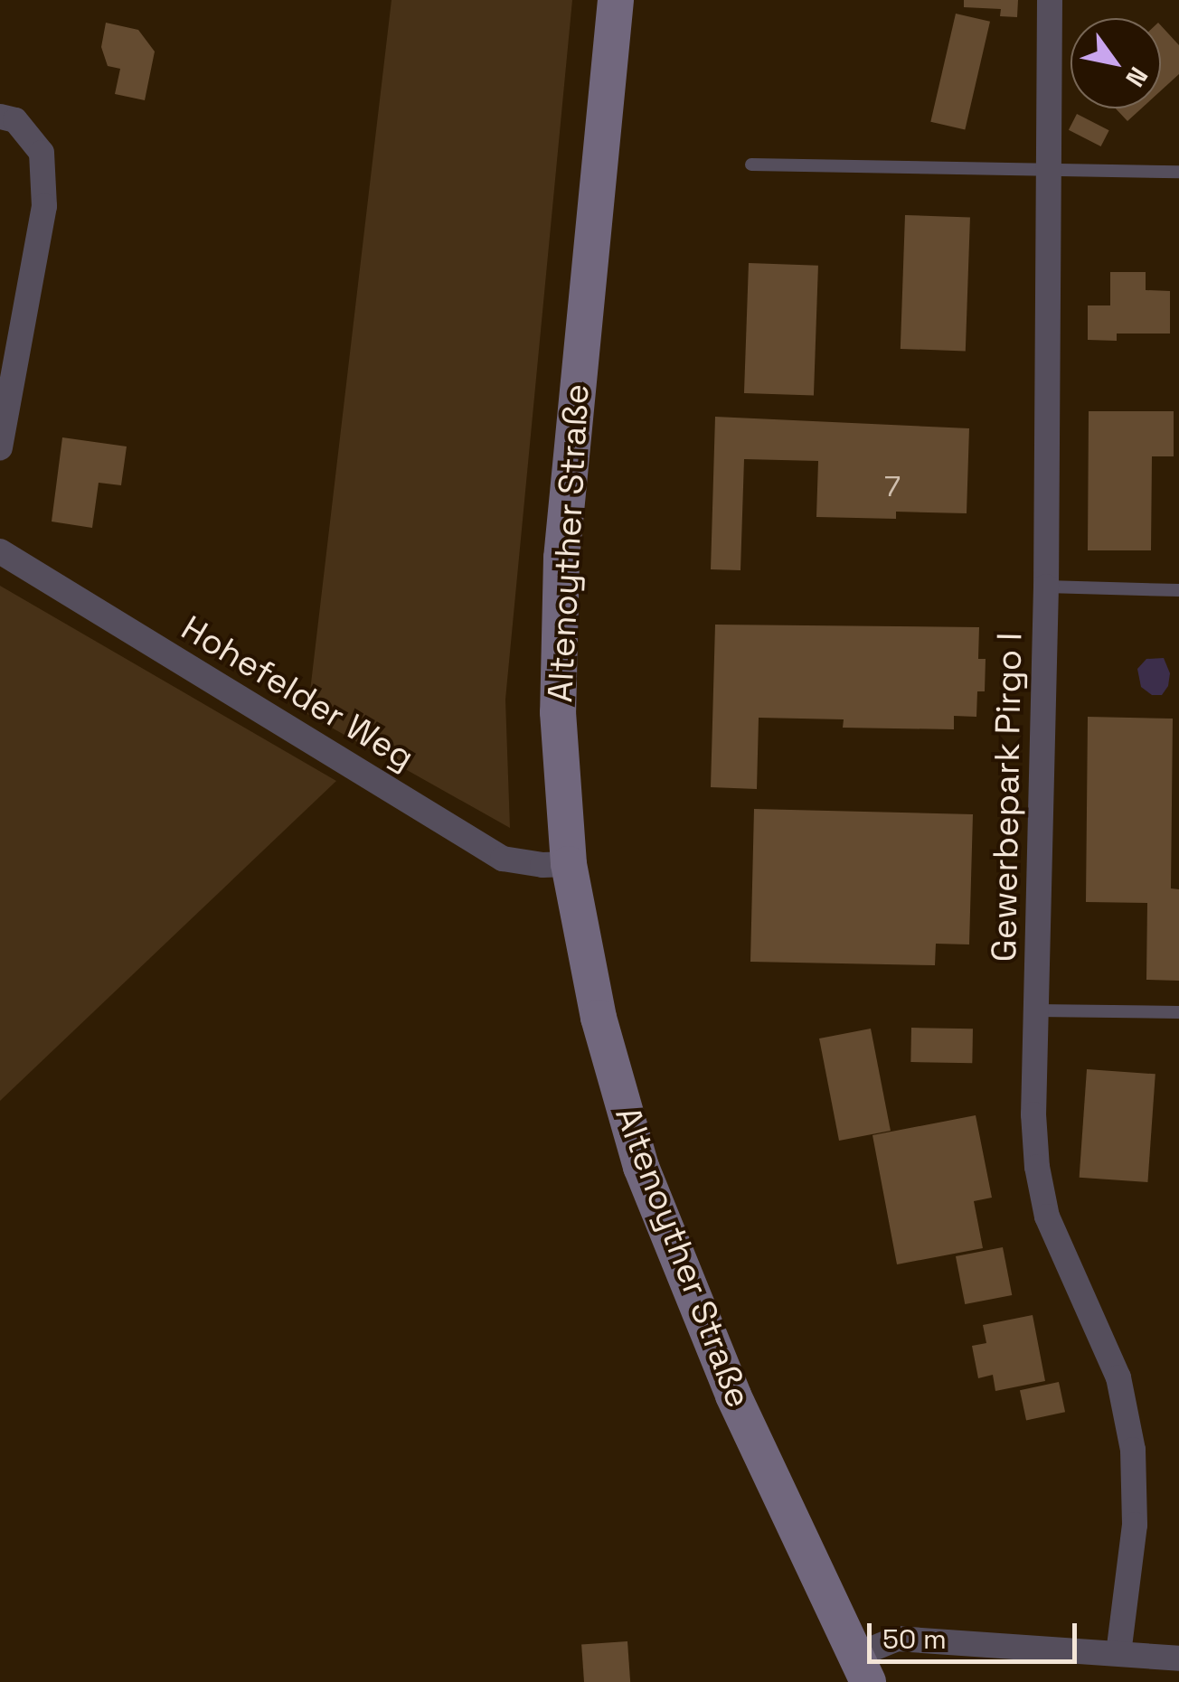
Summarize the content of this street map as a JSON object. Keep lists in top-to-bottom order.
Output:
{
  "streets": {
    "main road": ["Altenoyther Straße"],
    "street": ["Hohefelder Weg", "Gewerbepark Pirgo I"]
  },
  "crossings": [
    ["Altenoyther Straße", "Hohefelder Weg"]
  ],
  "house_numbers": ["7"],
  "scale_bar": "50 m",
  "north": "bottom right"
}
